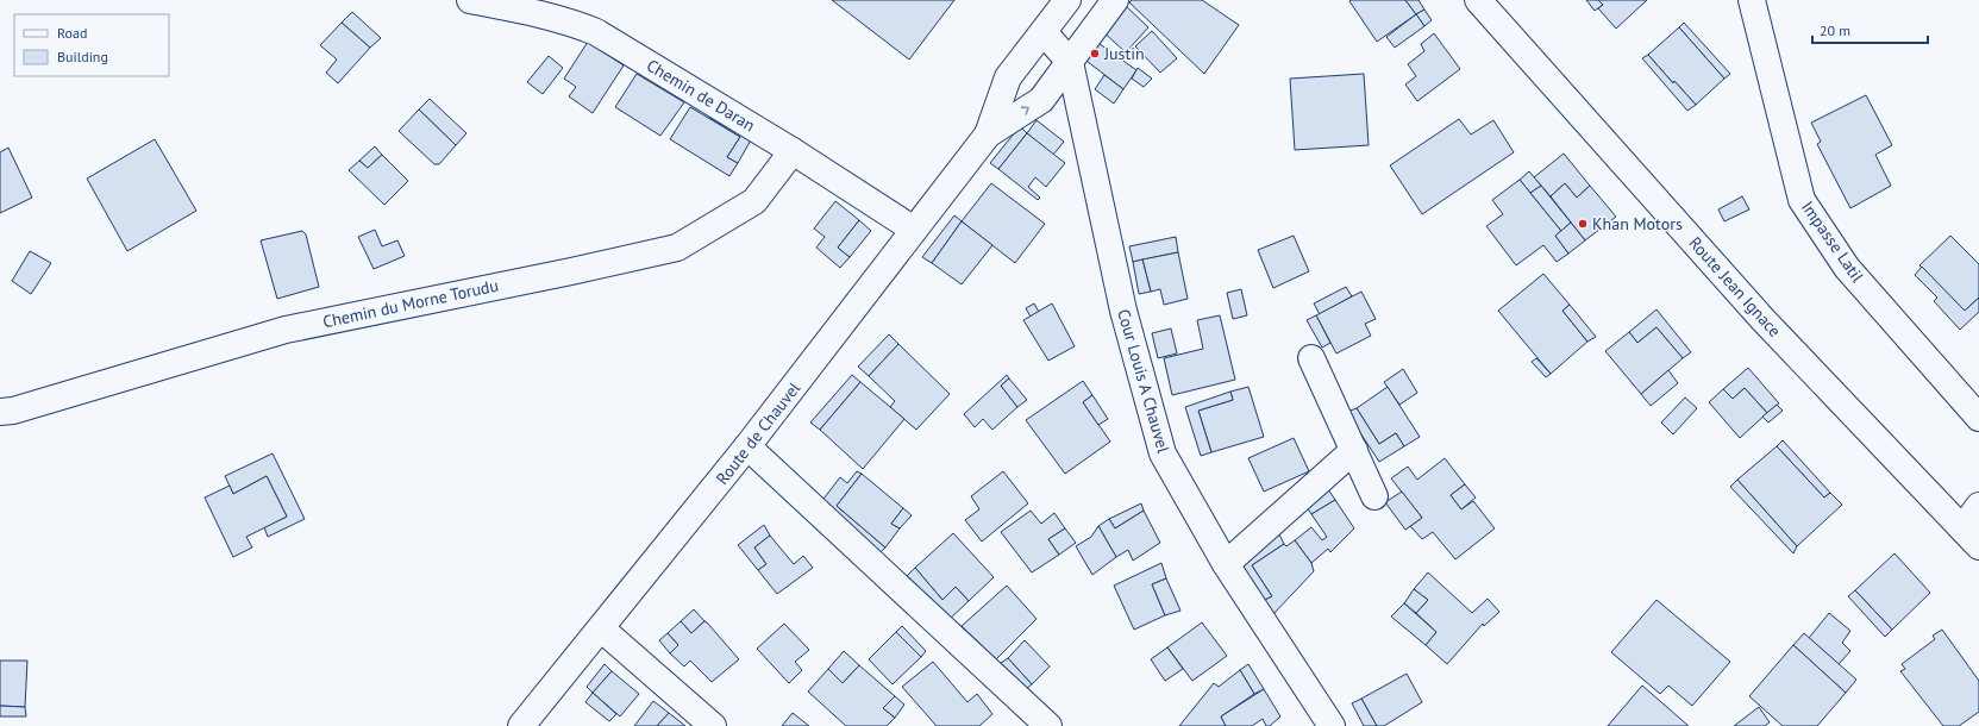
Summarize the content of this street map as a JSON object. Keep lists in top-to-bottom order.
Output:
{
  "streets": {
    "street": [
      "Chemin de Daran",
      "Impasse Latil",
      "Route Jean Ignace",
      "Chemin du Morne Torudu",
      "Cour Louis A Chauvel",
      "Route de Chauvel"
    ]
  },
  "crossings": [
    ["Chemin de Daran", "Chemin du Morne Torudu"],
    ["Chemin de Daran", "Route de Chauvel"],
    ["Cour Louis A Chauvel", "Route de Chauvel"]
  ],
  "places": ["Justin", "Khan Motors"],
  "legend": ["Road", "Building"],
  "scale_bar": "20 m"
}
